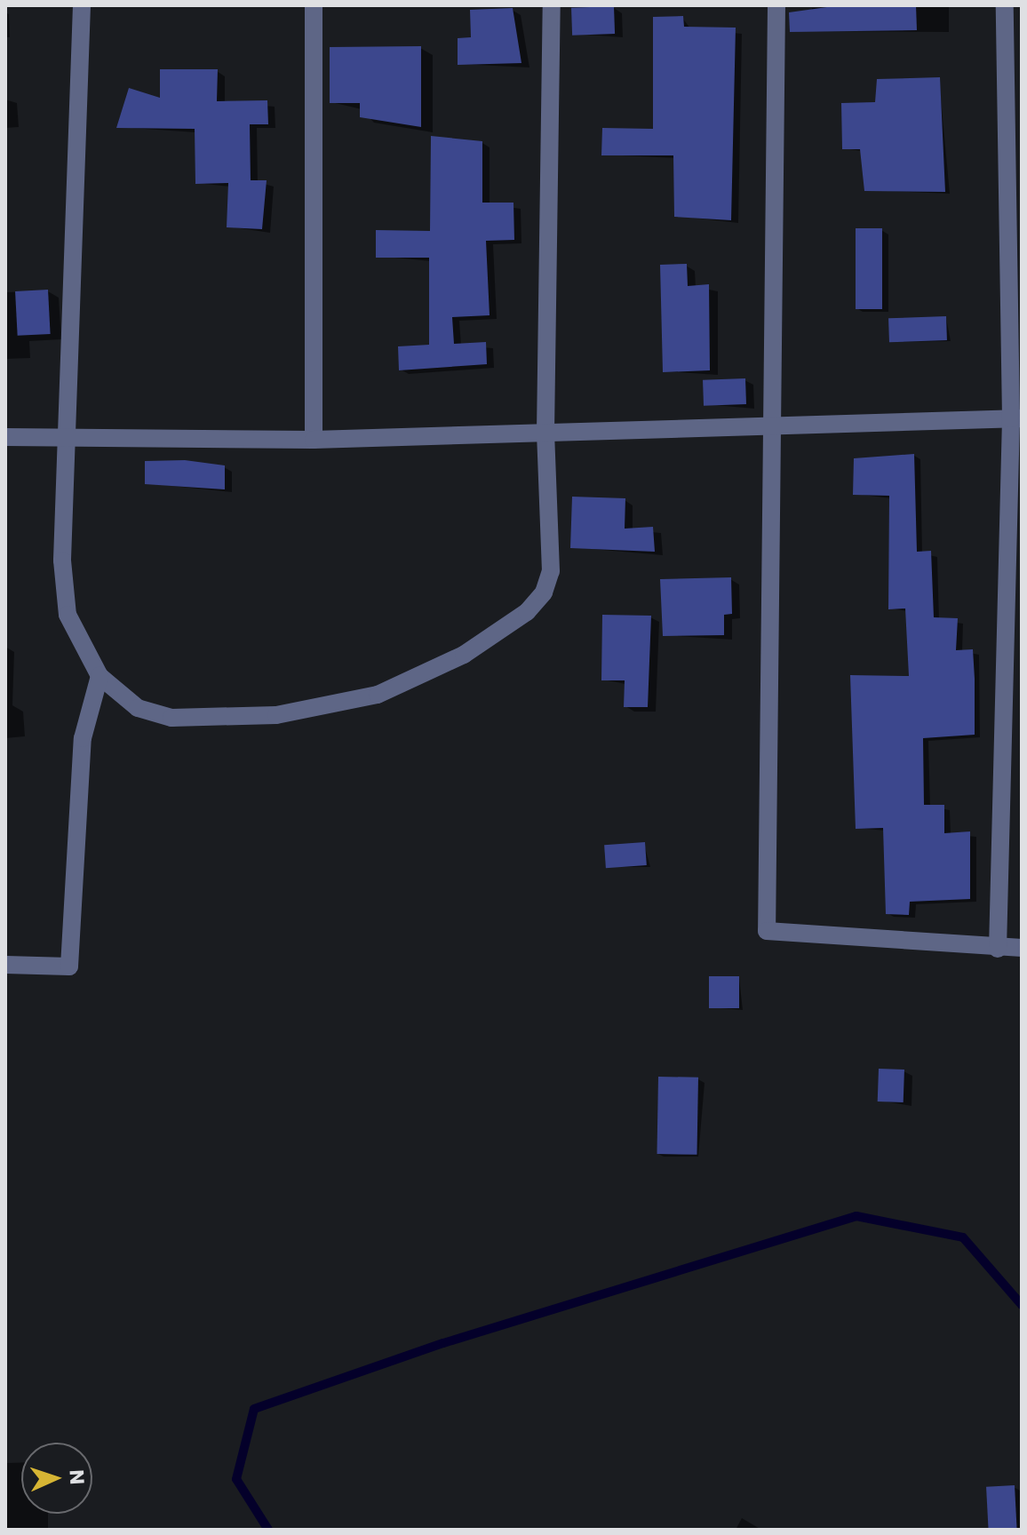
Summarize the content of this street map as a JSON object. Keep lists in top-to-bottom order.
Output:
{
  "north": "right"
}
